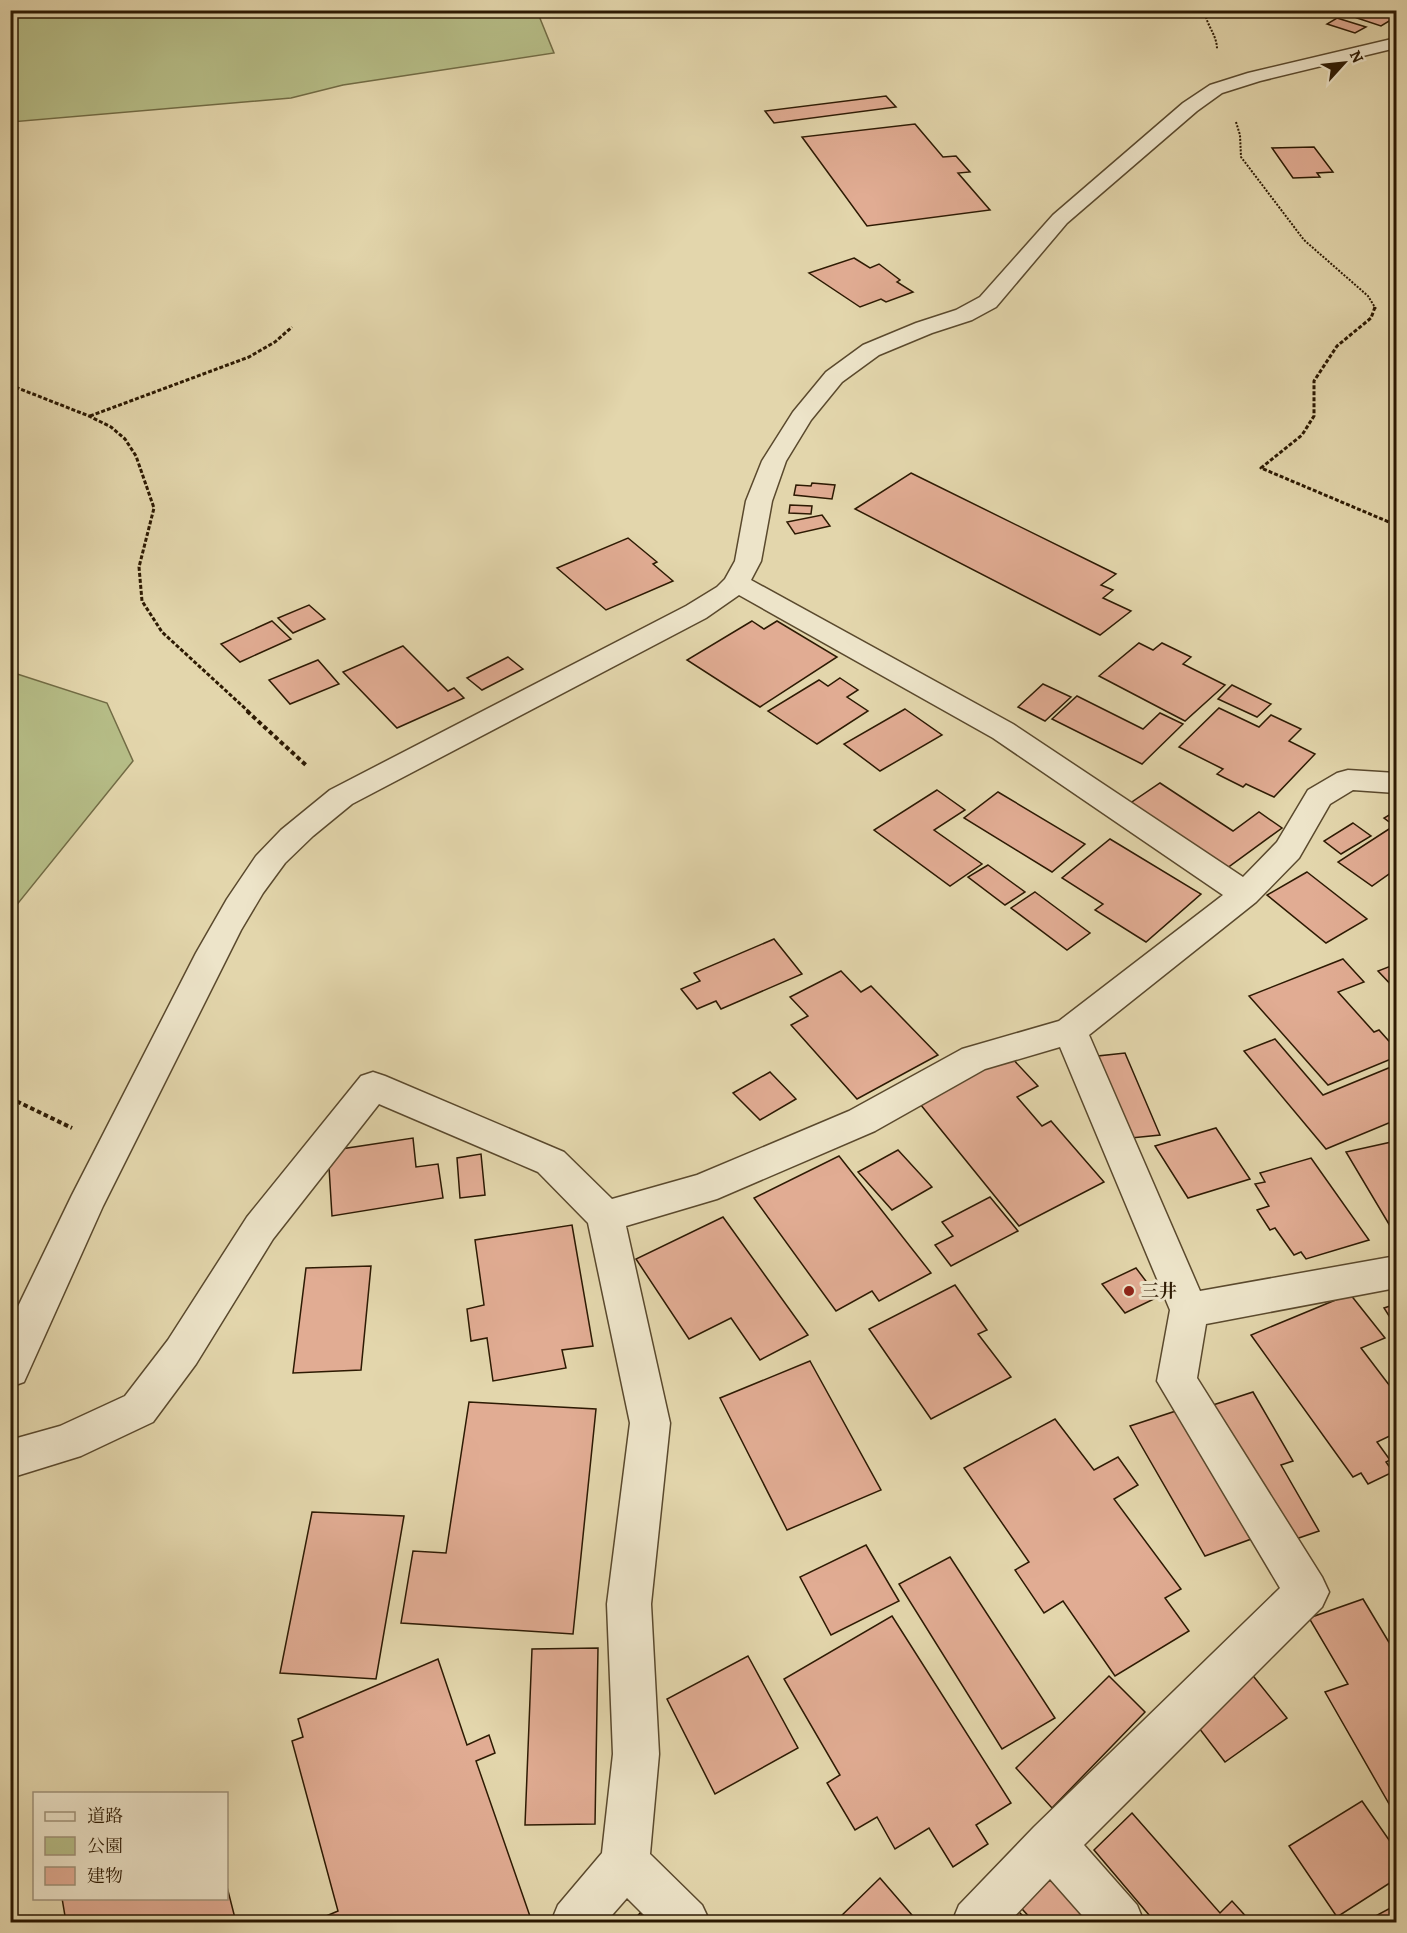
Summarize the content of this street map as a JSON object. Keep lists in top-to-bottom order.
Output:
{
  "places": ["三井"],
  "legend": ["道路", "公園", "建物"],
  "north": "top right"
}
